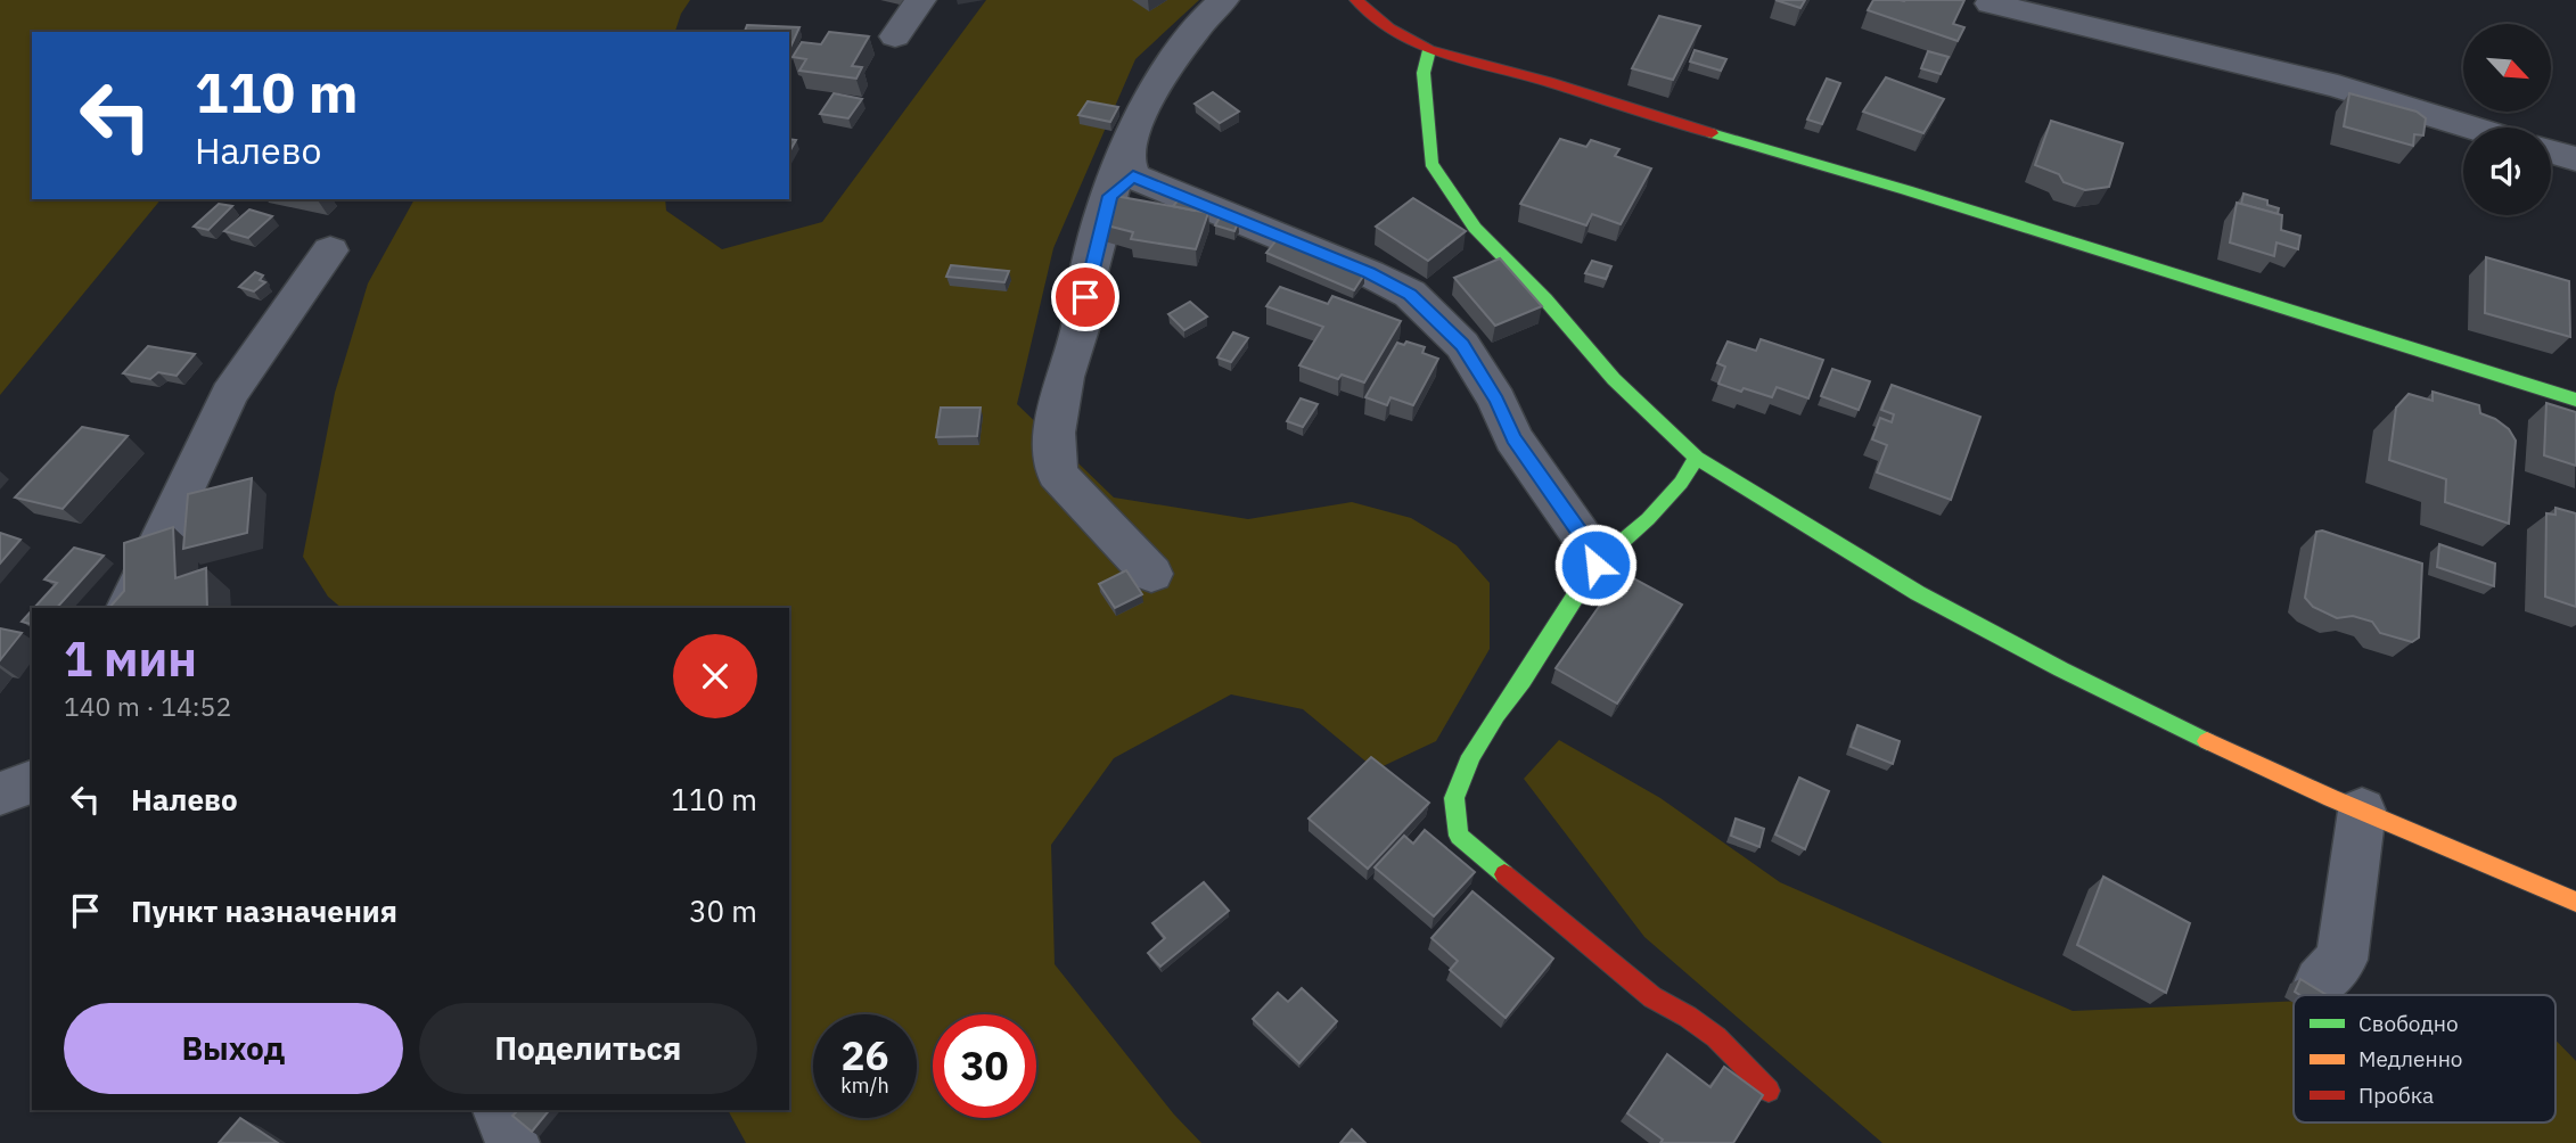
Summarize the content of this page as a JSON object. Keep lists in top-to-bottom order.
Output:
{
  "legend": ["Свободно", "Медленно", "Пробка"],
  "north": "bottom right",
  "page": {
    "turn": ["110 m", "Налево"],
    "heading": ["1 мин", "140 m · 14:52"],
    "list": [
      {
        "name": "Налево",
        "value": "110 m"
      },
      {
        "name": "Пункт назначения",
        "value": "30 m"
      }
    ],
    "buttons": ["Выход", "Поделиться"],
    "speed": "26 km/h",
    "limit": "30"
  }
}
